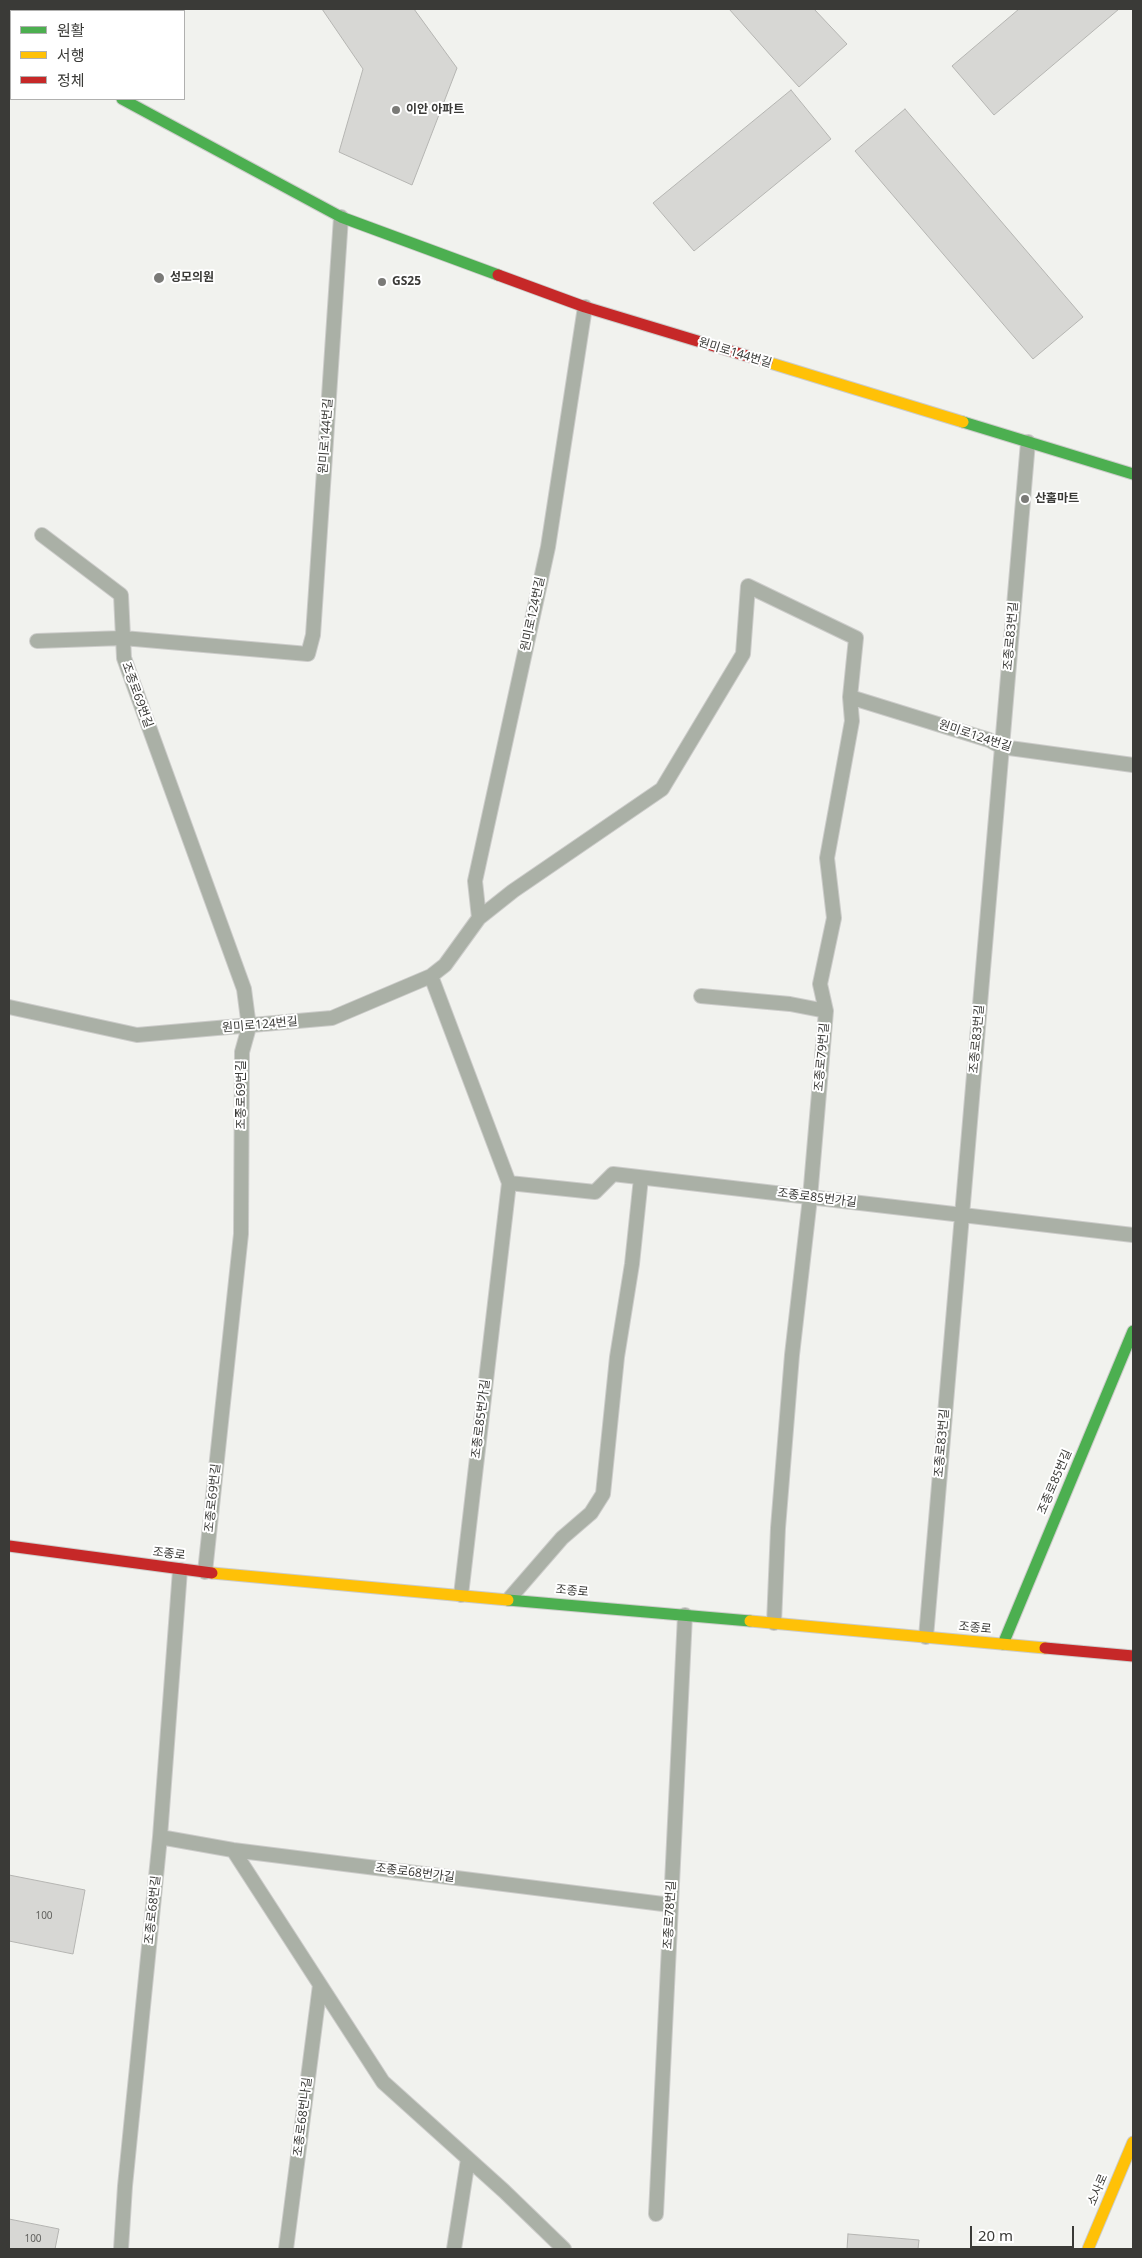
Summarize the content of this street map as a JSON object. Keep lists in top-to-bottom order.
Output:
{
  "streets": {
    "street": [
      "원미로144번길",
      "조종로85번길",
      "조종로",
      "소사로"
    ],
    "lane": [
      "원미로124번길",
      "조종로83번길",
      "조종로69번길",
      "조종로79번길",
      "조종로85번가길",
      "조종로68번가길",
      "조종로68번길",
      "조종로78번길",
      "조종로68번나길"
    ]
  },
  "crossings": [
    ["원미로144번길", "원미로124번길"],
    ["원미로144번길", "조종로83번길"],
    ["원미로144번길", "조종로69번길"],
    ["원미로124번길", "조종로83번길"],
    ["원미로124번길", "조종로69번길"],
    ["원미로124번길", "조종로79번길"],
    ["원미로124번길", "조종로85번가길"],
    ["조종로83번길", "조종로85번가길"],
    ["조종로83번길", "조종로"],
    ["조종로69번길", "조종로"],
    ["조종로79번길", "조종로85번가길"],
    ["조종로79번길", "조종로"],
    ["조종로85번가길", "조종로"],
    ["조종로85번길", "조종로"],
    ["조종로", "조종로68번길"],
    ["조종로", "조종로78번길"],
    ["조종로68번가길", "조종로68번길"],
    ["조종로68번가길", "조종로78번길"]
  ],
  "places": [
    "이안 아파트",
    "성모의원",
    "GS25",
    "산홈마트"
  ],
  "house_numbers": ["100", "100"],
  "legend": ["원활", "서행", "정체"],
  "scale_bar": "20 m"
}
